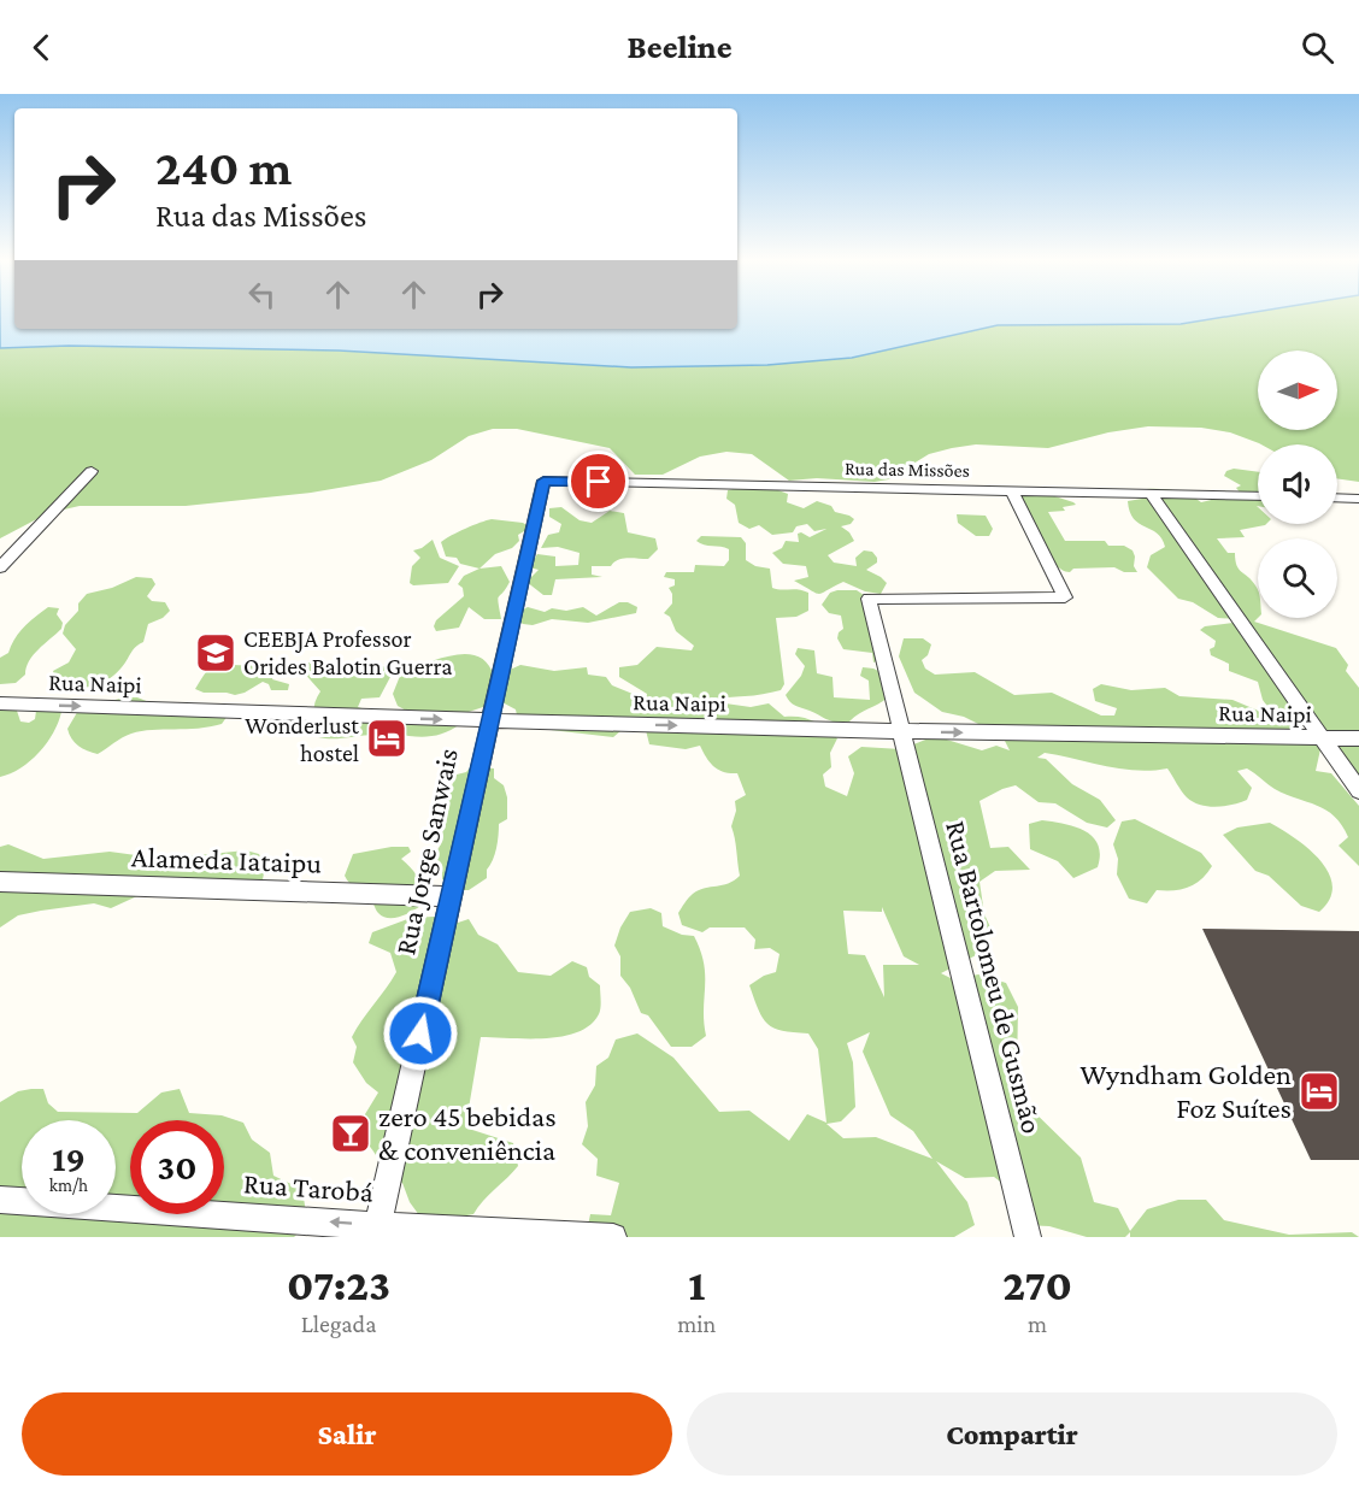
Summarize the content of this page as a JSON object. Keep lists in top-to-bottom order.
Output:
{
  "streets": {
    "street": [
      "Rua das Missões",
      "Rua Naipi",
      "Rua Jorge Sanwais",
      "Alameda Iataipu",
      "Rua Bartolomeu de Gusmão",
      "Rua Tarobá"
    ]
  },
  "crossings": [
    ["Rua das Missões", "Rua Jorge Sanwais"],
    ["Rua das Missões", "Rua Bartolomeu de Gusmão"],
    ["Rua Naipi", "Rua Jorge Sanwais"],
    ["Rua Naipi", "Rua Bartolomeu de Gusmão"],
    ["Rua Jorge Sanwais", "Alameda Iataipu"],
    ["Rua Jorge Sanwais", "Rua Tarobá"]
  ],
  "one_way": ["Rua Naipi", "Rua Tarobá"],
  "places": {
    "school or university": ["CEEBJA Professor Orides Balotin Guerra"],
    "hotel": ["Wonderlust hostel", "Wyndham Golden Foz Suítes"],
    "bar": ["zero 45 bebidas & conveniência"]
  },
  "north": "right",
  "page": {
    "header": "Beeline",
    "turn": ["240 m", "Rua das Missões"],
    "speed": "19 km/h",
    "limit": "30",
    "eta": [
      "07:23",
      "Llegada",
      "1",
      "min",
      "270",
      "m"
    ],
    "buttons": ["Salir", "Compartir"]
  }
}
